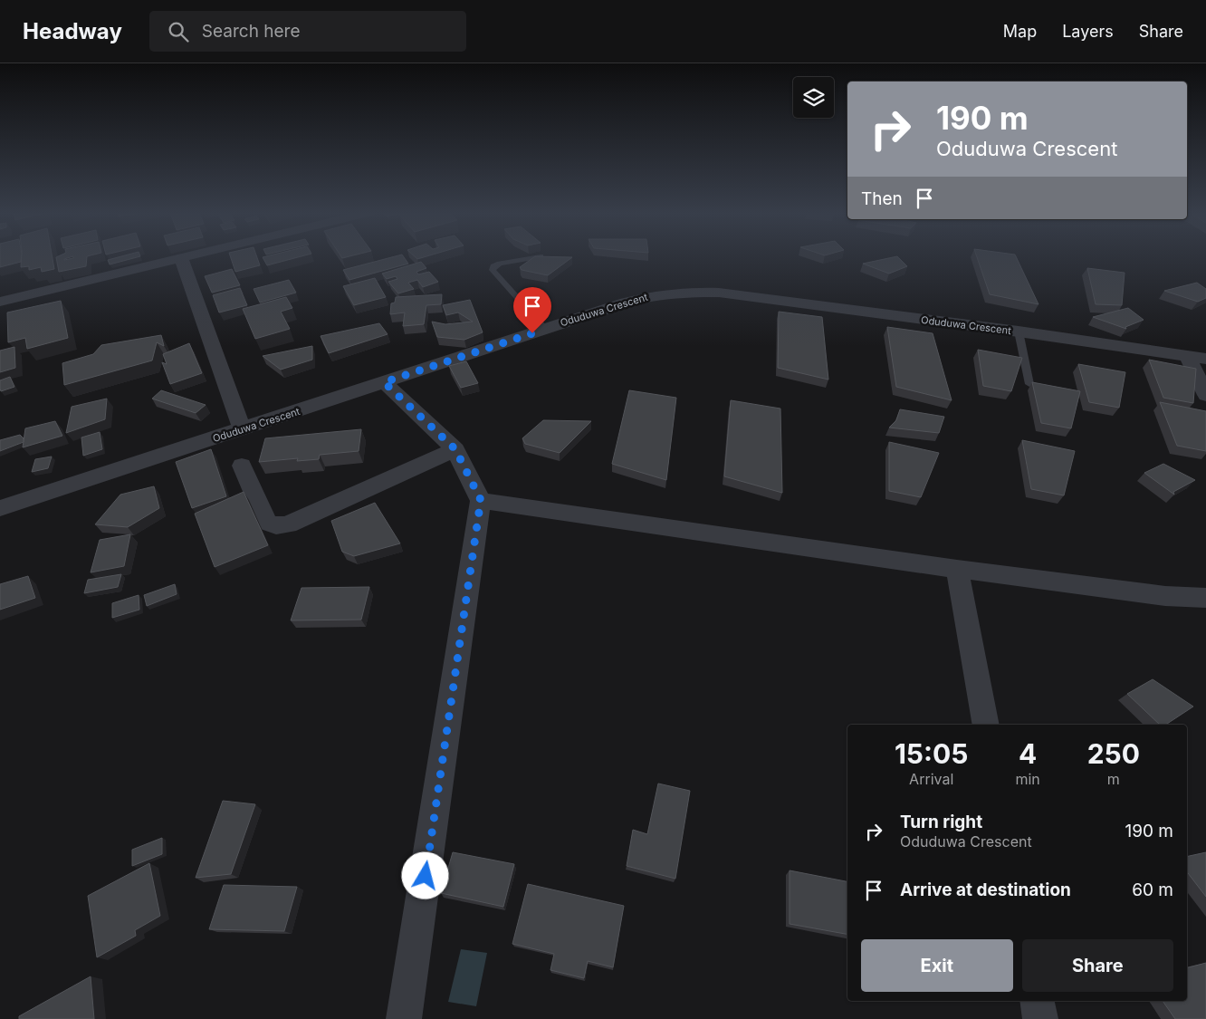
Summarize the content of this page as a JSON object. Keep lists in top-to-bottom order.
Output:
{
  "streets": {
    "street": ["Oduduwa Crescent"]
  },
  "page": {
    "header": "Headway",
    "search": "Search here",
    "nav": ["Map", "Layers", "Share"],
    "turn": ["190 m", "Oduduwa Crescent"],
    "then": "Then",
    "eta": [
      "15:05",
      "Arrival",
      "4",
      "min",
      "250",
      "m"
    ],
    "list": [
      {
        "name": "Turn right",
        "note": "Oduduwa Crescent",
        "value": "190 m"
      },
      {
        "name": "Arrive at destination",
        "value": "60 m"
      }
    ],
    "buttons": ["Exit", "Share"]
  }
}
